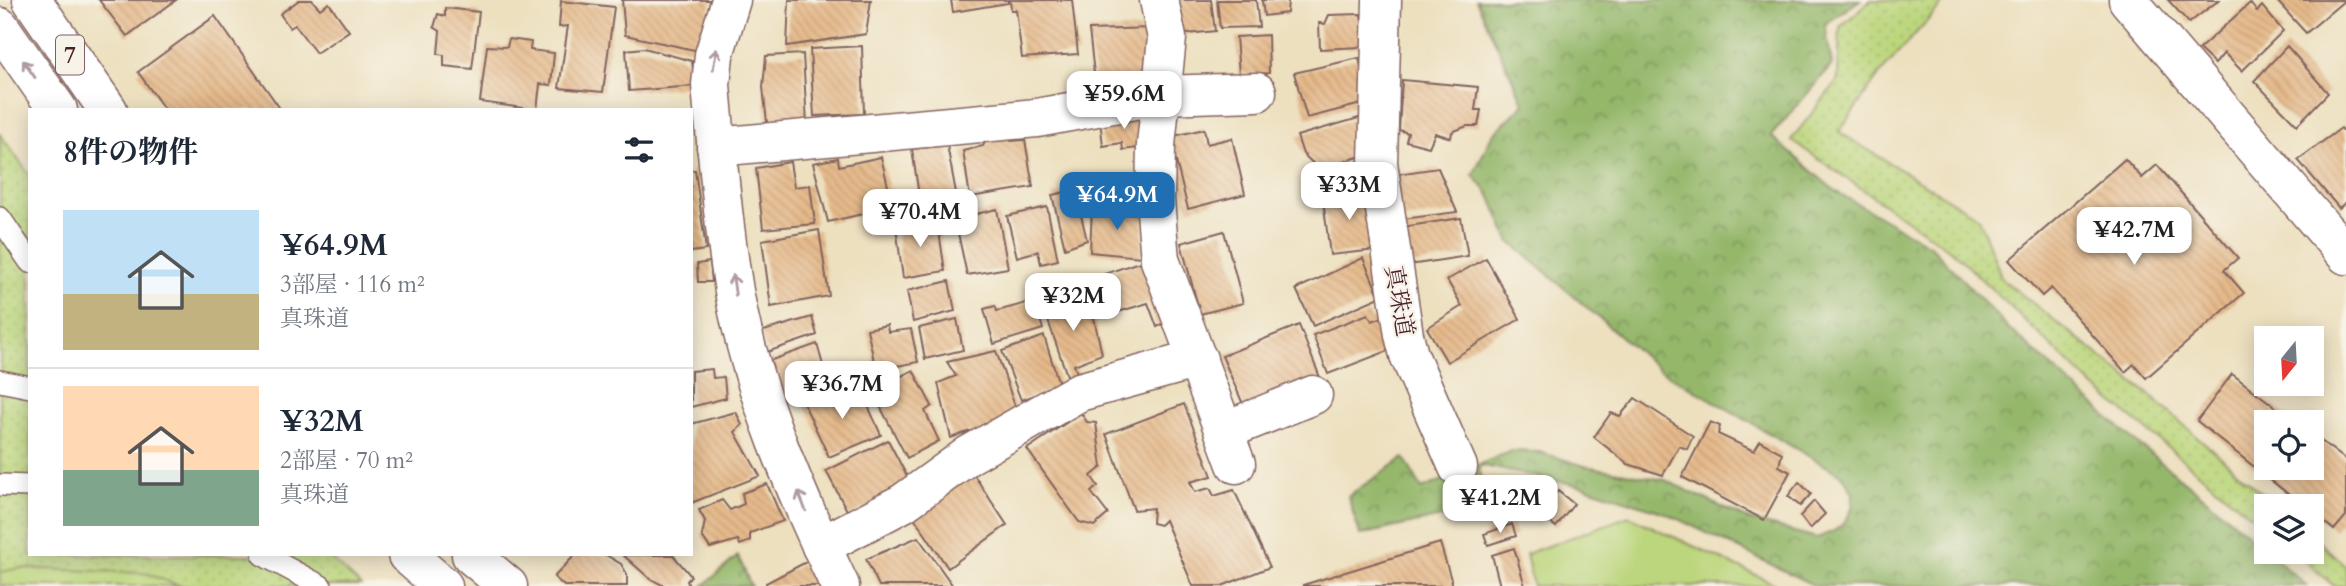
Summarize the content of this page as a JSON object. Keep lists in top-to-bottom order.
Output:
{
  "streets": {
    "street": ["7", "真珠道"]
  },
  "north": "bottom",
  "page": {
    "price": [
      "¥59.6M",
      "¥33M",
      "¥64.9M",
      "¥70.4M",
      "¥42.7M",
      "¥32M",
      "¥36.7M",
      "¥41.2M"
    ],
    "heading": "8件の物件",
    "list": [
      {
        "name": "¥64.9M",
        "note": "3部屋 · 116 m² · 真珠道"
      },
      {
        "name": "¥32M",
        "note": "2部屋 · 70 m² · 真珠道"
      }
    ]
  }
}
